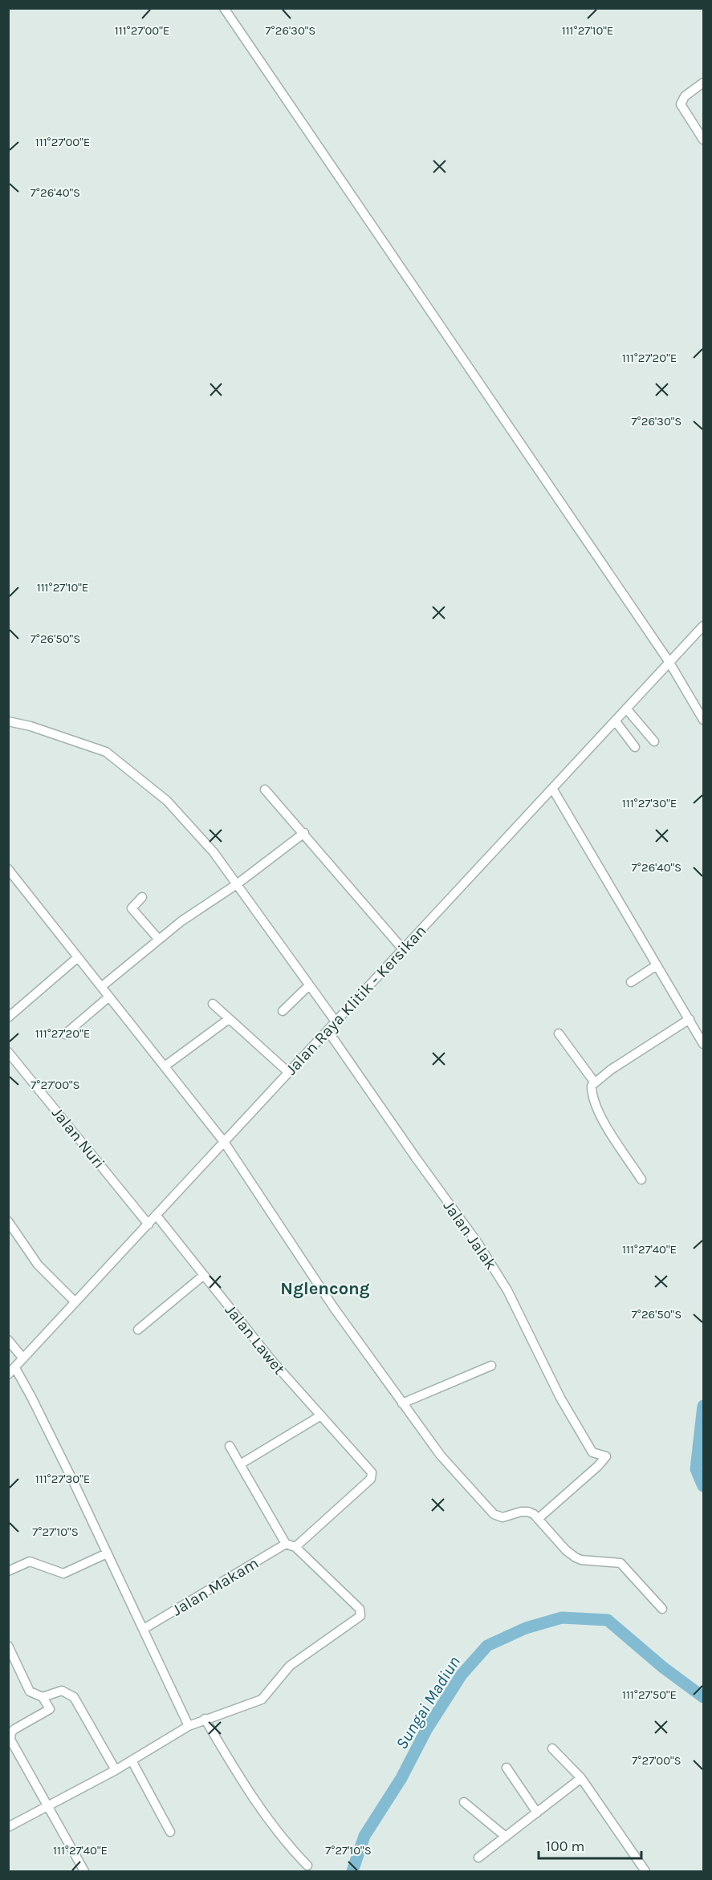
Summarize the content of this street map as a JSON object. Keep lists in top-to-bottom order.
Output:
{
  "streets": {
    "street": [
      "Jalan Raya Klitik - Kersikan",
      "Jalan Nuri",
      "Jalan Jalak",
      "Jalan Lawet",
      "Jalan Makam"
    ]
  },
  "crossings": [
    ["Jalan Raya Klitik - Kersikan", "Jalan Nuri"],
    ["Jalan Raya Klitik - Kersikan", "Jalan Jalak"],
    ["Jalan Raya Klitik - Kersikan", "Jalan Lawet"]
  ],
  "districts": ["Nglencong"],
  "water": ["Sungai Madiun"],
  "scale_bar": "100 m",
  "coordinates": [
    "111°27'00\"E",
    "7°26'30\"S",
    "111°27'10\"E",
    "7°26'40\"S",
    "111°27'20\"E",
    "7°26'50\"S",
    "111°27'30\"E",
    "7°27'00\"S",
    "111°27'40\"E",
    "7°27'10\"S",
    "111°27'50\"E"
  ]
}
